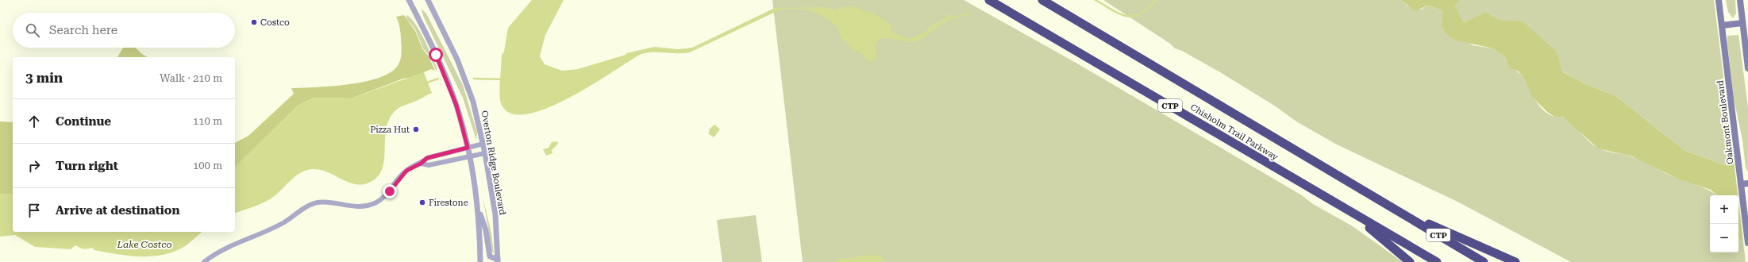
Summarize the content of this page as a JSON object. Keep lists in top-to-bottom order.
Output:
{
  "streets": {
    "highway": ["CTP", "Chisholm Trail Parkway"],
    "main road": ["Oakmont Boulevard"],
    "street": ["Overton Ridge Boulevard"]
  },
  "water": ["Lake Costco"],
  "places": ["Costco", "Pizza Hut", "Firestone"],
  "page": {
    "search": "Search here",
    "heading": ["3 min", "Walk · 210 m"],
    "list": [
      ["Continue", "110 m"],
      ["Turn right", "100 m"],
      "Arrive at destination"
    ],
    "map_buttons": ["+", "−"]
  }
}
